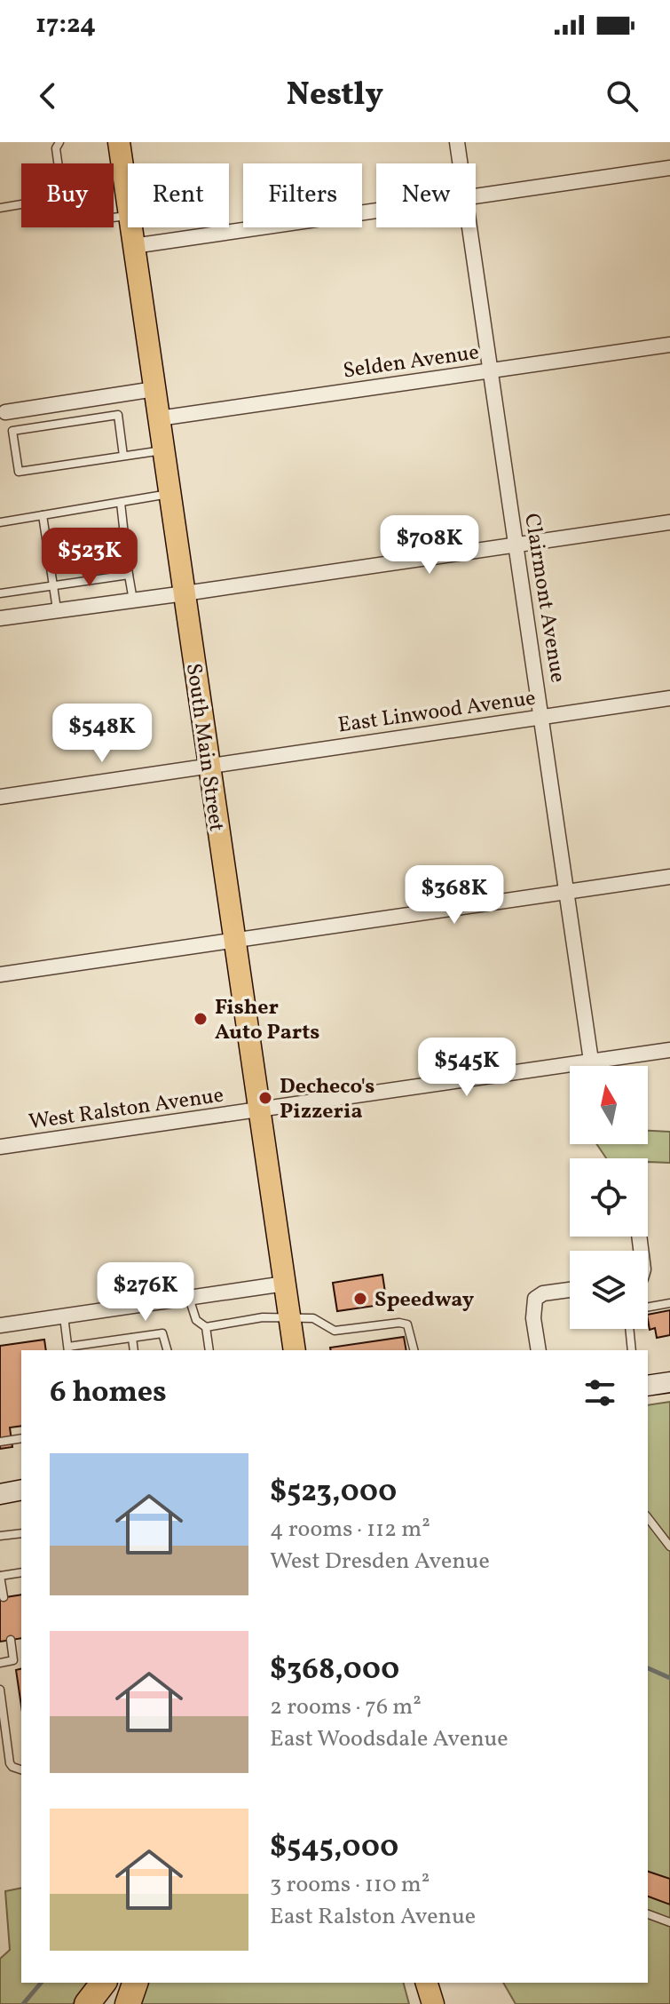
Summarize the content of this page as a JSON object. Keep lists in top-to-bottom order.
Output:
{
  "streets": {
    "main road": ["South Main Street"],
    "street": [
      "Selden Avenue",
      "Clairmont Avenue",
      "East Linwood Avenue",
      "West Ralston Avenue"
    ]
  },
  "crossings": [
    ["Selden Avenue", "Clairmont Avenue"],
    ["Selden Avenue", "South Main Street"],
    ["Clairmont Avenue", "East Linwood Avenue"],
    ["Clairmont Avenue", "West Ralston Avenue"],
    ["East Linwood Avenue", "South Main Street"],
    ["South Main Street", "West Ralston Avenue"]
  ],
  "places": ["Fisher Auto Parts", "Decheco's Pizzeria", "Speedway"],
  "north": "top",
  "page": {
    "status": "17:24",
    "header": "Nestly",
    "chip": [
      "Buy",
      "Rent",
      "Filters",
      "New"
    ],
    "price": [
      "$708K",
      "$523K",
      "$548K",
      "$368K",
      "$545K",
      "$276K"
    ],
    "heading": "6 homes",
    "list": [
      {
        "name": "$523,000",
        "note": "4 rooms · 112 m² · West Dresden Avenue"
      },
      {
        "name": "$368,000",
        "note": "2 rooms · 76 m² · East Woodsdale Avenue"
      },
      {
        "name": "$545,000",
        "note": "3 rooms · 110 m² · East Ralston Avenue"
      }
    ]
  }
}
